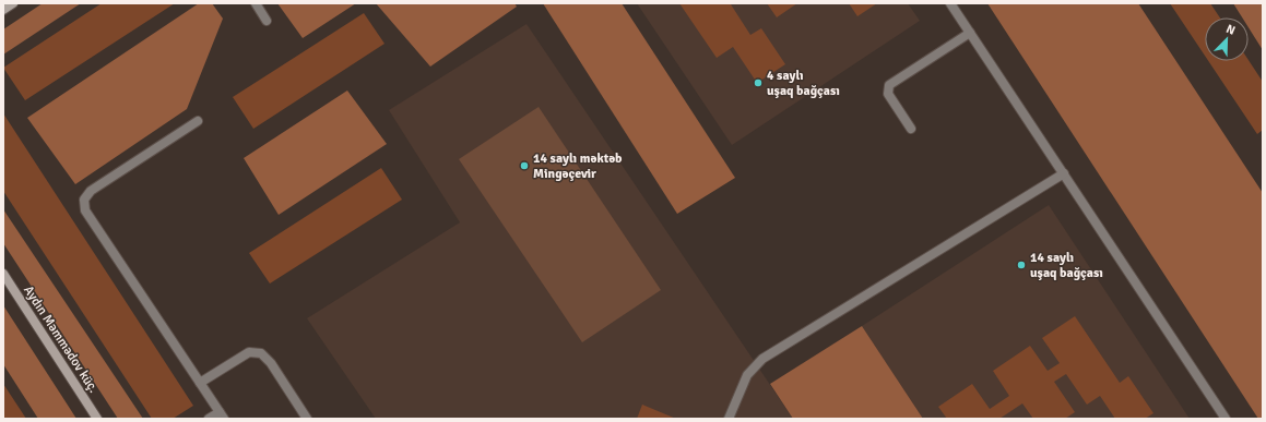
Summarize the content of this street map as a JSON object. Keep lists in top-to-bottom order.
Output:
{
  "streets": {
    "street": ["Aydın Məmmədov küç."]
  },
  "places": ["4 saylı uşaq bağçası", "14 saylı məktəb Mingəçevir", "14 saylı uşaq bağçası"],
  "north": "top right"
}
